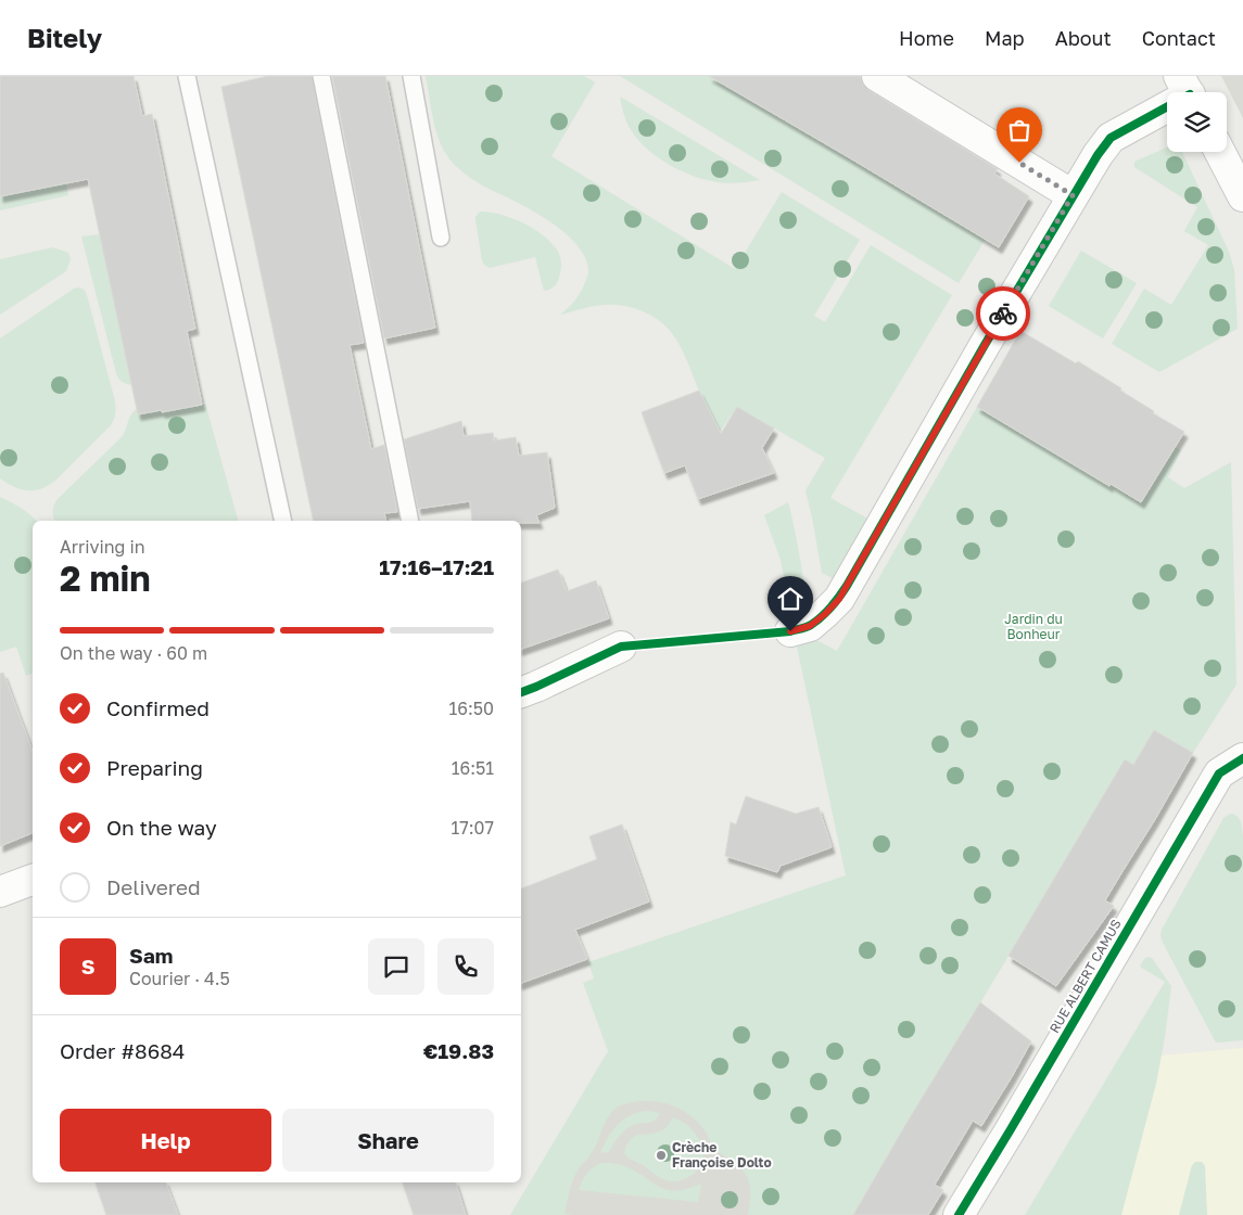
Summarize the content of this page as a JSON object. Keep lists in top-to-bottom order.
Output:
{
  "streets": {
    "street": ["RUE ALBERT CAMUS"]
  },
  "parks": ["Jardin du Bonheur"],
  "places": ["Crèche Françoise Dolto"],
  "page": {
    "header": "Bitely",
    "nav": [
      "Home",
      "Map",
      "About",
      "Contact"
    ],
    "heading": ["2 min", "Arriving in", "17:16–17:21"],
    "panel": [
      "Sam",
      "Courier · 4.5",
      "Order #8684",
      "€19.83"
    ],
    "bar": "On the way · 60 m",
    "list": [
      ["Confirmed", "16:50"],
      ["Preparing", "16:51"],
      ["On the way", "17:07"],
      "Delivered"
    ],
    "round": "S",
    "buttons": ["Help", "Share"]
  }
}
